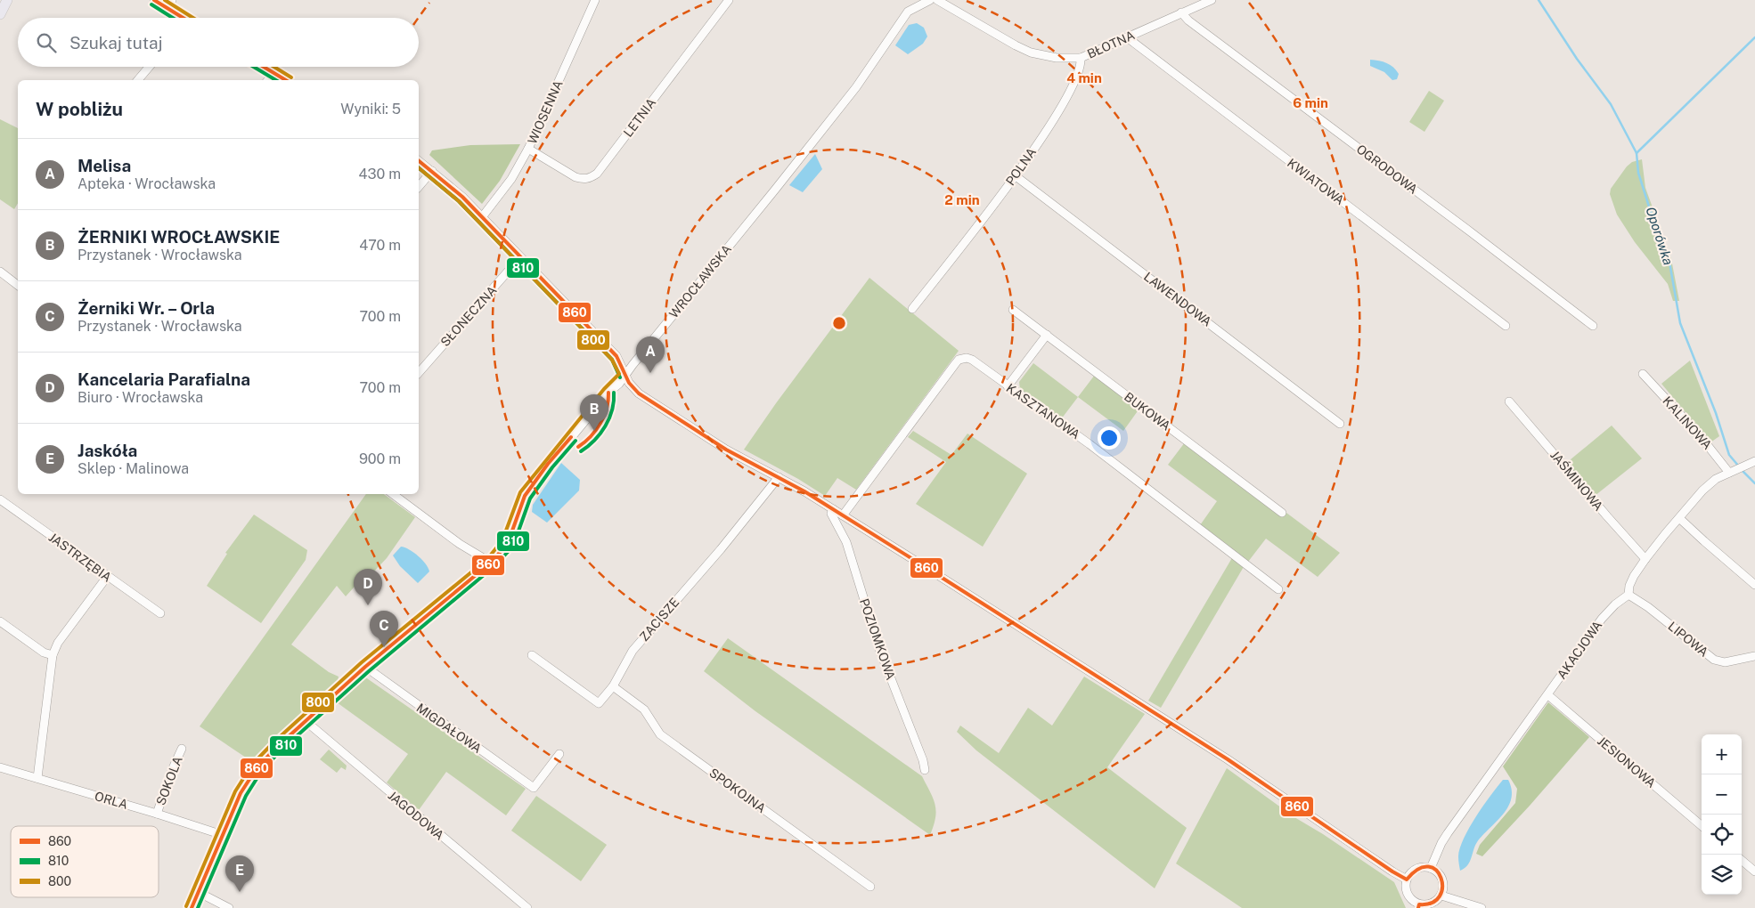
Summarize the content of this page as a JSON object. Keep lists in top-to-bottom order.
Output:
{
  "streets": {
    "street": [
      "BŁOTNA",
      "WIOSENNA",
      "LETNIA",
      "POLNA",
      "OGRODOWA",
      "KWIATOWA",
      "WROCŁAWSKA",
      "LAWENDOWA",
      "SŁONECZNA",
      "KASZTANOWA",
      "BUKOWA",
      "KALINOWA",
      "JAŚMINOWA",
      "JASTRZĘBIA",
      "ZACISZE",
      "POZIOMKOWA",
      "LIPOWA",
      "AKACJOWA",
      "MIGDAŁOWA",
      "JESIONOWA",
      "SOKOLA",
      "SPOKOJNA",
      "ORLA",
      "JAGODOWA"
    ]
  },
  "crossings": [
    ["BŁOTNA", "POLNA"],
    ["BŁOTNA", "OGRODOWA"],
    ["BŁOTNA", "KWIATOWA"],
    ["WIOSENNA", "LETNIA"],
    ["POLNA", "LAWENDOWA"],
    ["WROCŁAWSKA", "MIGDAŁOWA"],
    ["WROCŁAWSKA", "ORLA"],
    ["WROCŁAWSKA", "JAGODOWA"],
    ["ZACISZE", "SPOKOJNA"],
    ["LIPOWA", "AKACJOWA"],
    ["AKACJOWA", "JESIONOWA"],
    ["SOKOLA", "ORLA"]
  ],
  "water": ["Oporówka"],
  "lines": ["transit line 860", "transit line 800", "transit line 810"],
  "legend": ["860", "810", "800"],
  "page": {
    "search": "Szukaj tutaj",
    "heading": ["W pobliżu", "Wyniki: 5"],
    "list": [
      {
        "mark": "A",
        "name": "Melisa",
        "note": "Apteka · Wrocławska",
        "value": "430 m"
      },
      {
        "mark": "B",
        "name": "ŻERNIKI WROCŁAWSKIE",
        "note": "Przystanek · Wrocławska",
        "value": "470 m"
      },
      {
        "mark": "C",
        "name": "Żerniki Wr. – Orla",
        "note": "Przystanek · Wrocławska",
        "value": "700 m"
      },
      {
        "mark": "D",
        "name": "Kancelaria Parafialna",
        "note": "Biuro · Wrocławska",
        "value": "700 m"
      },
      {
        "mark": "E",
        "name": "Jaskóła",
        "note": "Sklep · Malinowa",
        "value": "900 m"
      }
    ],
    "pins": [
      "A",
      "B",
      "D",
      "C",
      "E"
    ],
    "map_buttons": ["+", "−"]
  },
  "rings": ["4 min", "6 min", "2 min"]
}
